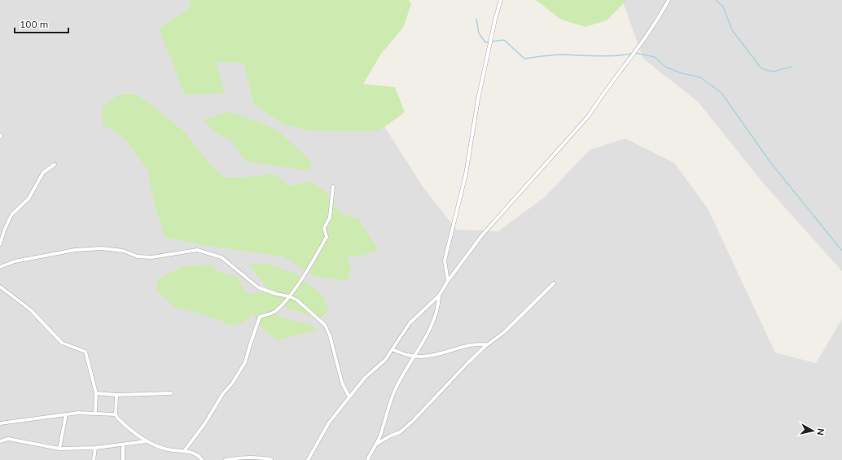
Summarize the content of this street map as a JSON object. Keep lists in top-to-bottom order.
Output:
{
  "scale_bar": "100 m",
  "north": "right"
}
